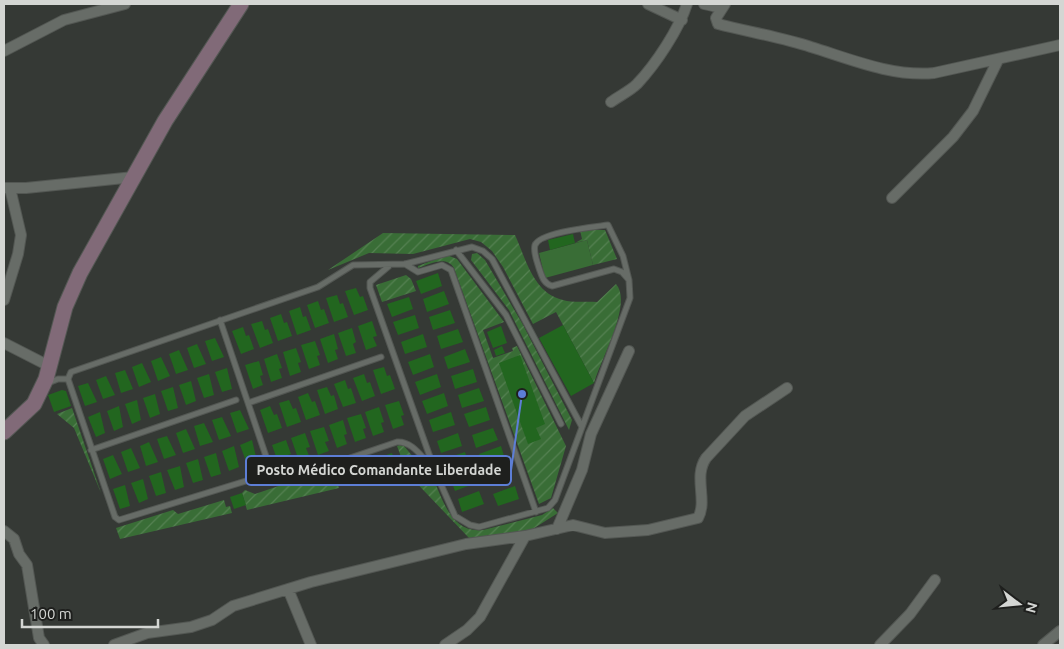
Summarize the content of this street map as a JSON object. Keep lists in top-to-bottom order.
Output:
{
  "places": ["Posto Médico Comandante Liberdade"],
  "scale_bar": "100 m",
  "north": "right"
}
